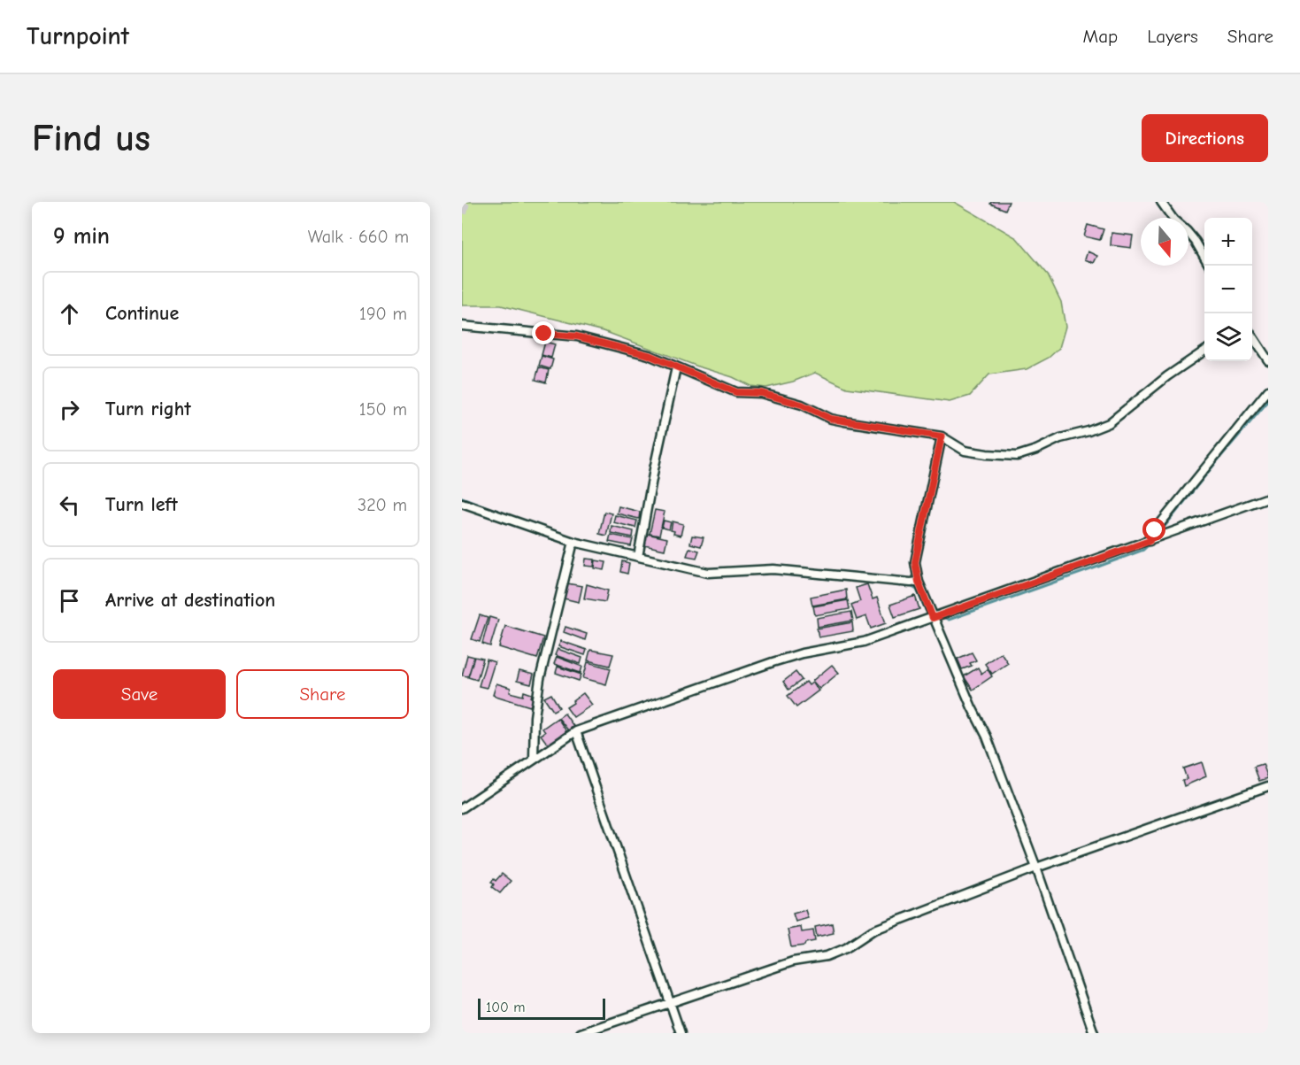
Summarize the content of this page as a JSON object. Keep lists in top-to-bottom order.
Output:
{
  "scale_bar": "100 m",
  "north": "bottom",
  "page": {
    "header": "Turnpoint",
    "nav": ["Map", "Layers", "Share"],
    "buttons": [
      "Directions",
      ["Save", "Share"]
    ],
    "title": "Find us",
    "heading": ["9 min", "Walk · 660 m"],
    "map_buttons": ["+", "−"],
    "list": [
      ["Continue", "190 m"],
      ["Turn right", "150 m"],
      ["Turn left", "320 m"],
      "Arrive at destination"
    ],
    "scale": "100 m"
  }
}
